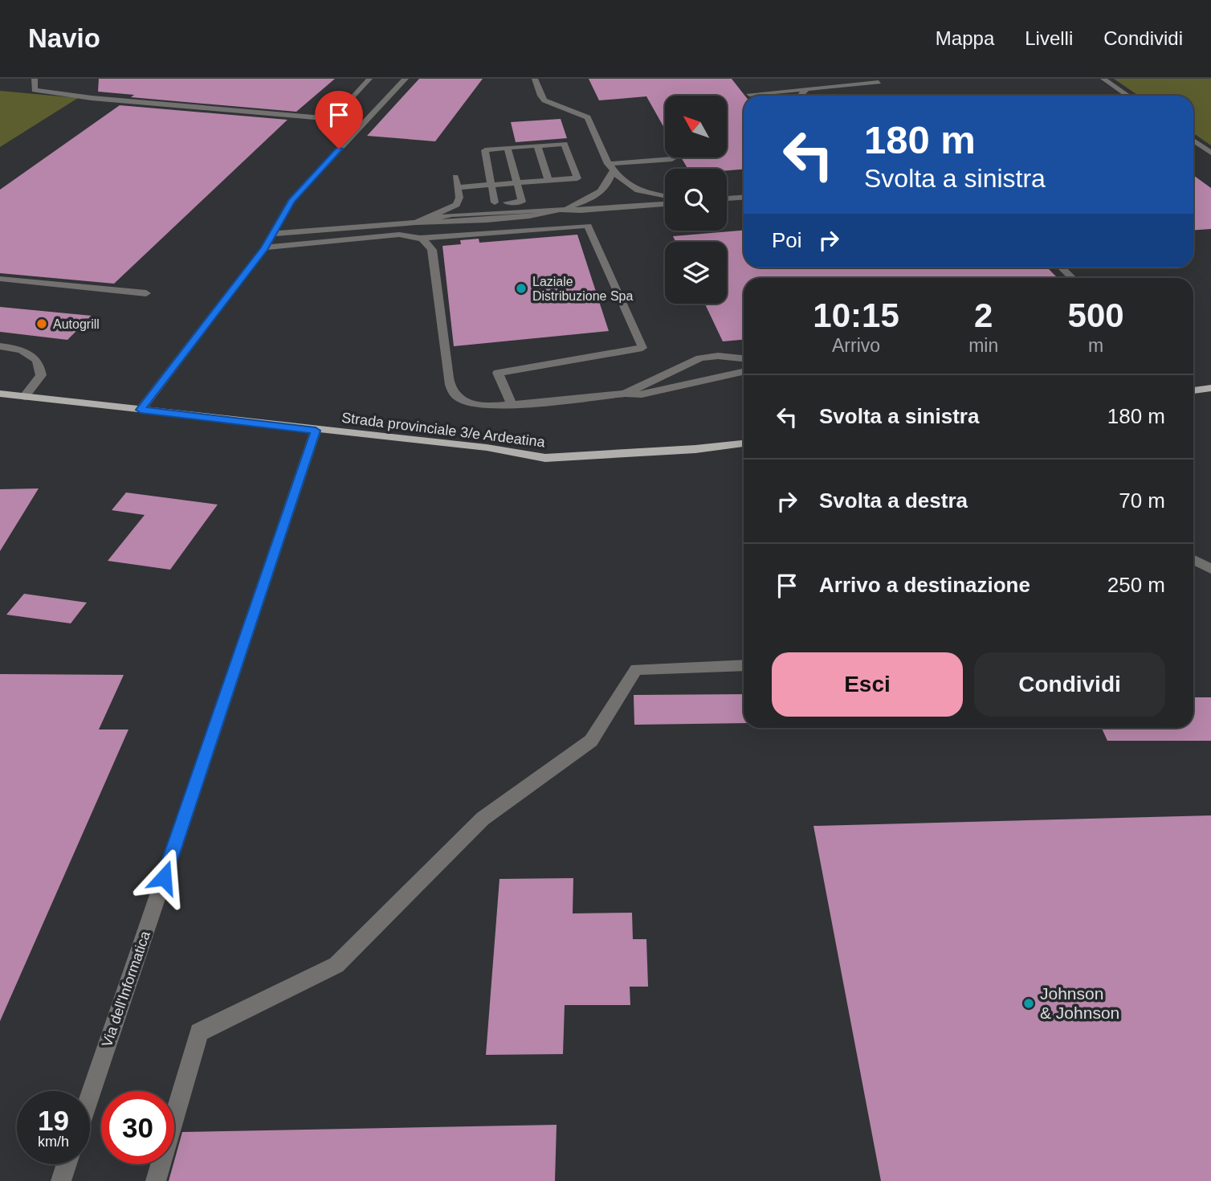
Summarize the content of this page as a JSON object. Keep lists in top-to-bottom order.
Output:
{
  "streets": {
    "main road": ["Strada provinciale 3/e Ardeatina"],
    "street": ["Via dell'Informatica"]
  },
  "crossings": [
    ["Strada provinciale 3/e Ardeatina", "Via dell'Informatica"]
  ],
  "places": ["Laziale Distribuzione Spa", "Autogrill", "Johnson & Johnson"],
  "north": "top left",
  "page": {
    "header": "Navio",
    "nav": ["Mappa", "Livelli", "Condividi"],
    "turn": ["180 m", "Svolta a sinistra"],
    "then": "Poi",
    "eta": [
      "10:15",
      "Arrivo",
      "2",
      "min",
      "500",
      "m"
    ],
    "list": [
      {
        "name": "Svolta a sinistra",
        "value": "180 m"
      },
      {
        "name": "Svolta a destra",
        "value": "70 m"
      },
      {
        "name": "Arrivo a destinazione",
        "value": "250 m"
      }
    ],
    "buttons": ["Esci", "Condividi"],
    "speed": "19 km/h",
    "limit": "30"
  }
}
